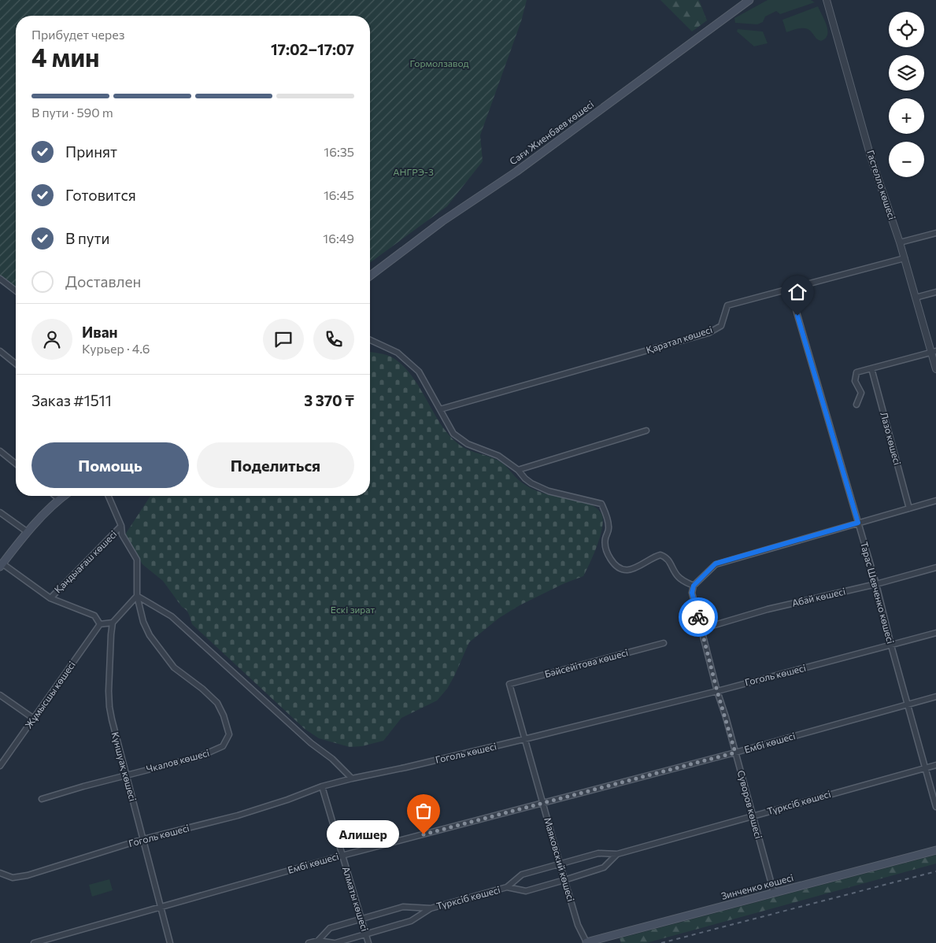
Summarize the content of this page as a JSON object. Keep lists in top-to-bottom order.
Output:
{
  "streets": {
    "main road": ["Сағи Жиенбаев көшесі", "Зинченко көшесі"],
    "street": [
      "Гастелло көшесі",
      "Қаратал көшесі",
      "Лазо көшесі",
      "Қандыағаш көшесі",
      "Тарас Шевченко көшесі",
      "Абай көшесі",
      "Бәйсейітова көшесі",
      "Гоголь көшесі",
      "Жұмысшы көшесі",
      "Ембі көшесі",
      "Чкалов көшесі",
      "Күншуақ көшесі",
      "Түрксіб көшесі",
      "Суворов көшесі",
      "Маяковский көшесі",
      "Алматы көшесі"
    ]
  },
  "crossings": [
    ["Гастелло көшесі", "Қаратал көшесі"],
    ["Қаратал көшесі", "Тарас Шевченко көшесі"],
    ["Қандыағаш көшесі", "Жұмысшы көшесі"],
    ["Тарас Шевченко көшесі", "Абай көшесі"],
    ["Тарас Шевченко көшесі", "Гоголь көшесі"],
    ["Тарас Шевченко көшесі", "Ембі көшесі"],
    ["Тарас Шевченко көшесі", "Түрксіб көшесі"],
    ["Абай көшесі", "Суворов көшесі"],
    ["Бәйсейітова көшесі", "Маяковский көшесі"],
    ["Гоголь көшесі", "Күншуақ көшесі"],
    ["Гоголь көшесі", "Суворов көшесі"],
    ["Гоголь көшесі", "Маяковский көшесі"],
    ["Гоголь көшесі", "Алматы көшесі"],
    ["Ембі көшесі", "Күншуақ көшесі"],
    ["Ембі көшесі", "Суворов көшесі"],
    ["Ембі көшесі", "Маяковский көшесі"],
    ["Ембі көшесі", "Алматы көшесі"],
    ["Чкалов көшесі", "Күншуақ көшесі"],
    ["Түрксіб көшесі", "Суворов көшесі"],
    ["Түрксіб көшесі", "Маяковский көшесі"],
    ["Түрксіб көшесі", "Алматы көшесі"],
    ["Суворов көшесі", "Зинченко көшесі"],
    ["Маяковский көшесі", "Зинченко көшесі"]
  ],
  "parks": ["Гормолзавод", "АНГРЭ-3", "Ескі зират"],
  "places": ["Алишер"],
  "page": {
    "map_buttons": ["+", "−"],
    "heading": ["4 мин", "Прибудет через", "17:02–17:07"],
    "panel": [
      "Иван",
      "Курьер · 4.6",
      "Заказ #1511",
      "3 370 ₸"
    ],
    "bar": "В пути · 590 m",
    "list": [
      ["Принят", "16:35"],
      ["Готовится", "16:45"],
      ["В пути", "16:49"],
      "Доставлен"
    ],
    "buttons": ["Помощь", "Поделиться"],
    "bubble": "Алишер"
  }
}
